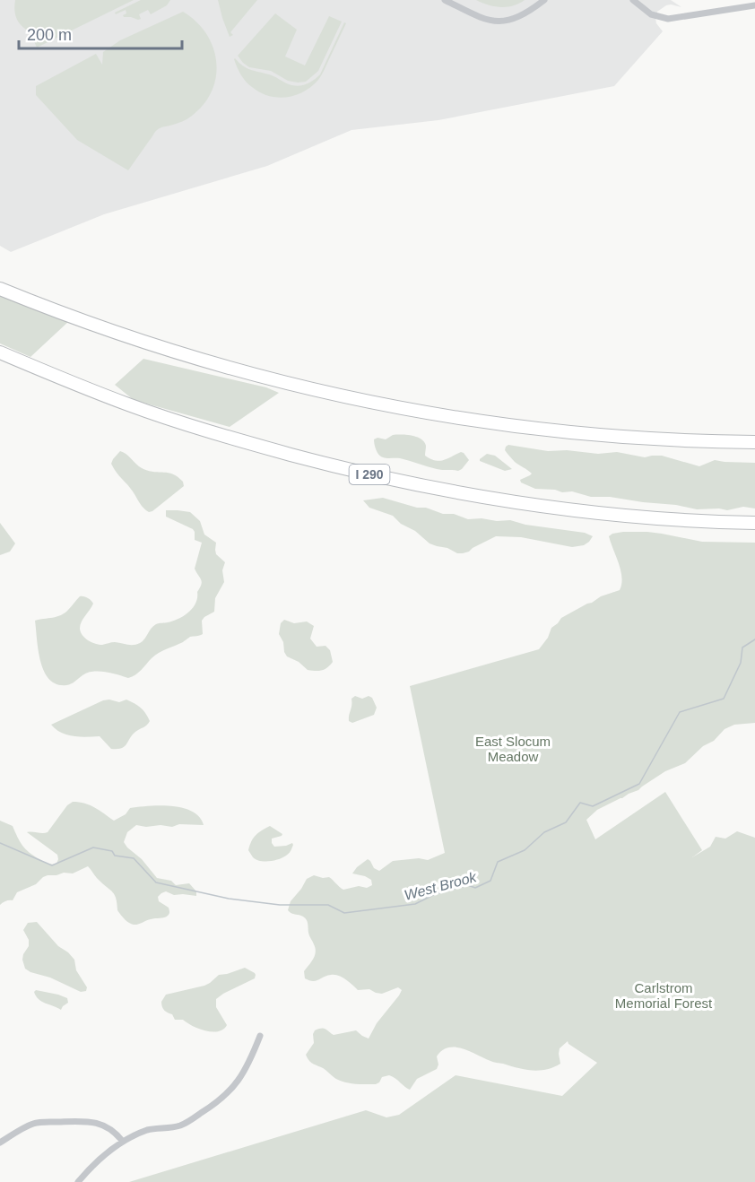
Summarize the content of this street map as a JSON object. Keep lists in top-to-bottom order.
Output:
{
  "streets": {
    "highway": ["I 290"]
  },
  "water": ["West Brook"],
  "parks": ["East Slocum Meadow", "Carlstrom Memorial Forest"],
  "scale_bar": "200 m"
}
